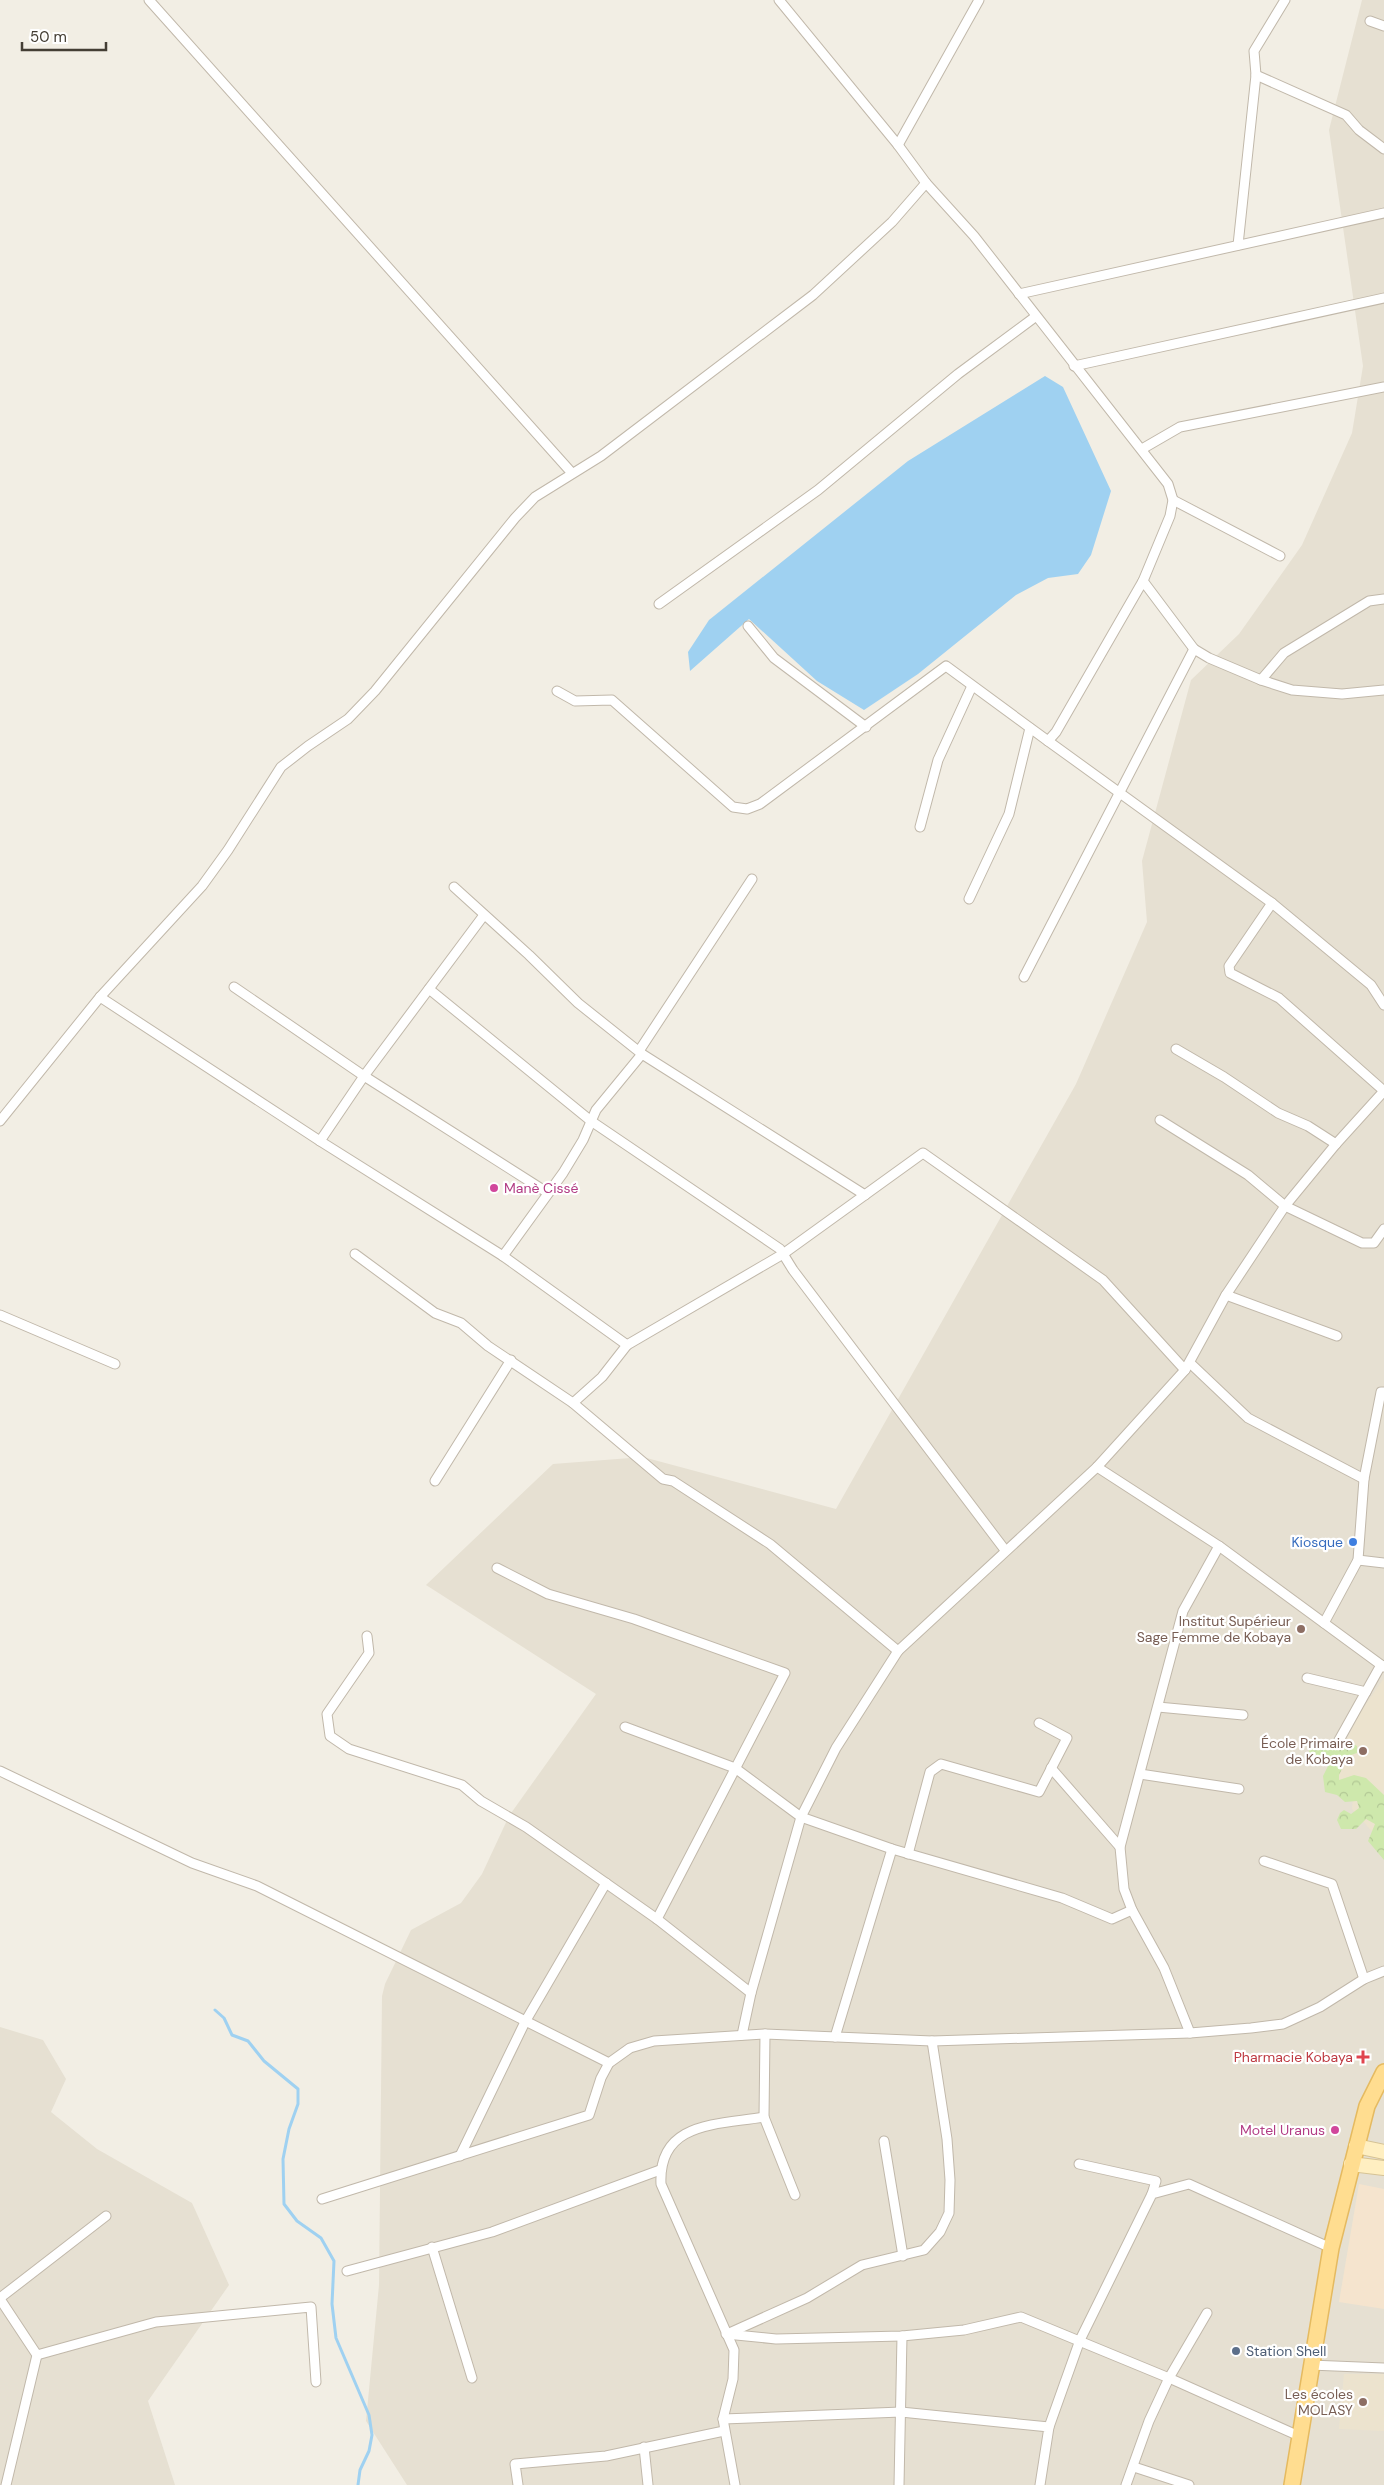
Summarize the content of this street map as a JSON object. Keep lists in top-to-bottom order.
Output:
{
  "places": {
    "other": [
      "Manè Cissé",
      "Kiosque",
      "Institut Supérieur Sage Femme de Kobaya",
      "École Primaire de Kobaya",
      "Motel Uranus",
      "Station Shell",
      "Les écoles MOLASY"
    ],
    "health": ["Pharmacie Kobaya"]
  },
  "scale_bar": "50 m"
}
